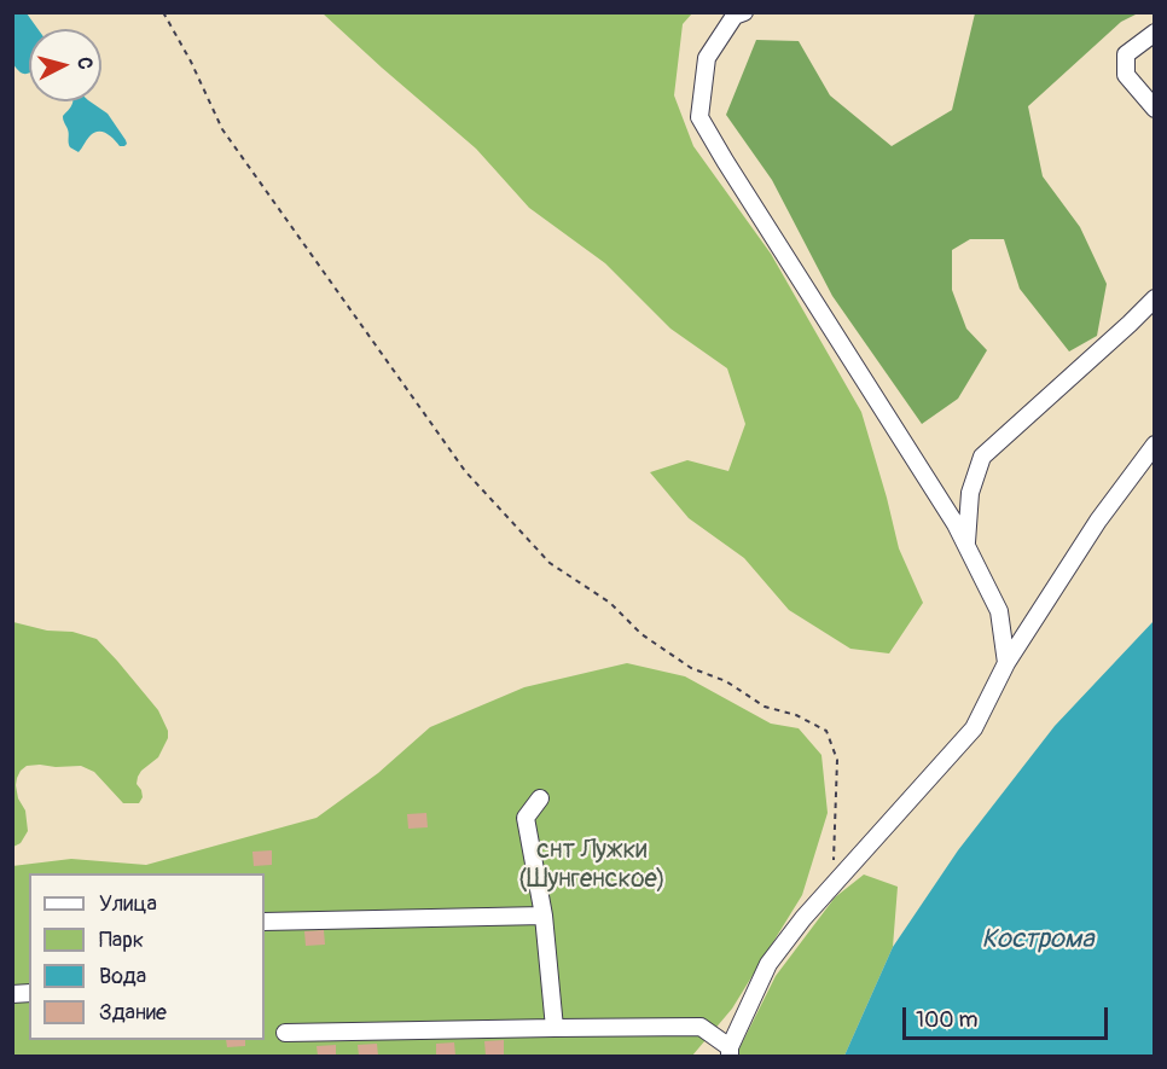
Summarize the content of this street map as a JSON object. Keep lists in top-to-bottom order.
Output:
{
  "water": ["Кострома"],
  "parks": ["снт Лужки (Шунгенское)"],
  "legend": [
    "Улица",
    "Парк",
    "Вода",
    "Здание"
  ],
  "scale_bar": "100 m",
  "north": "right"
}
